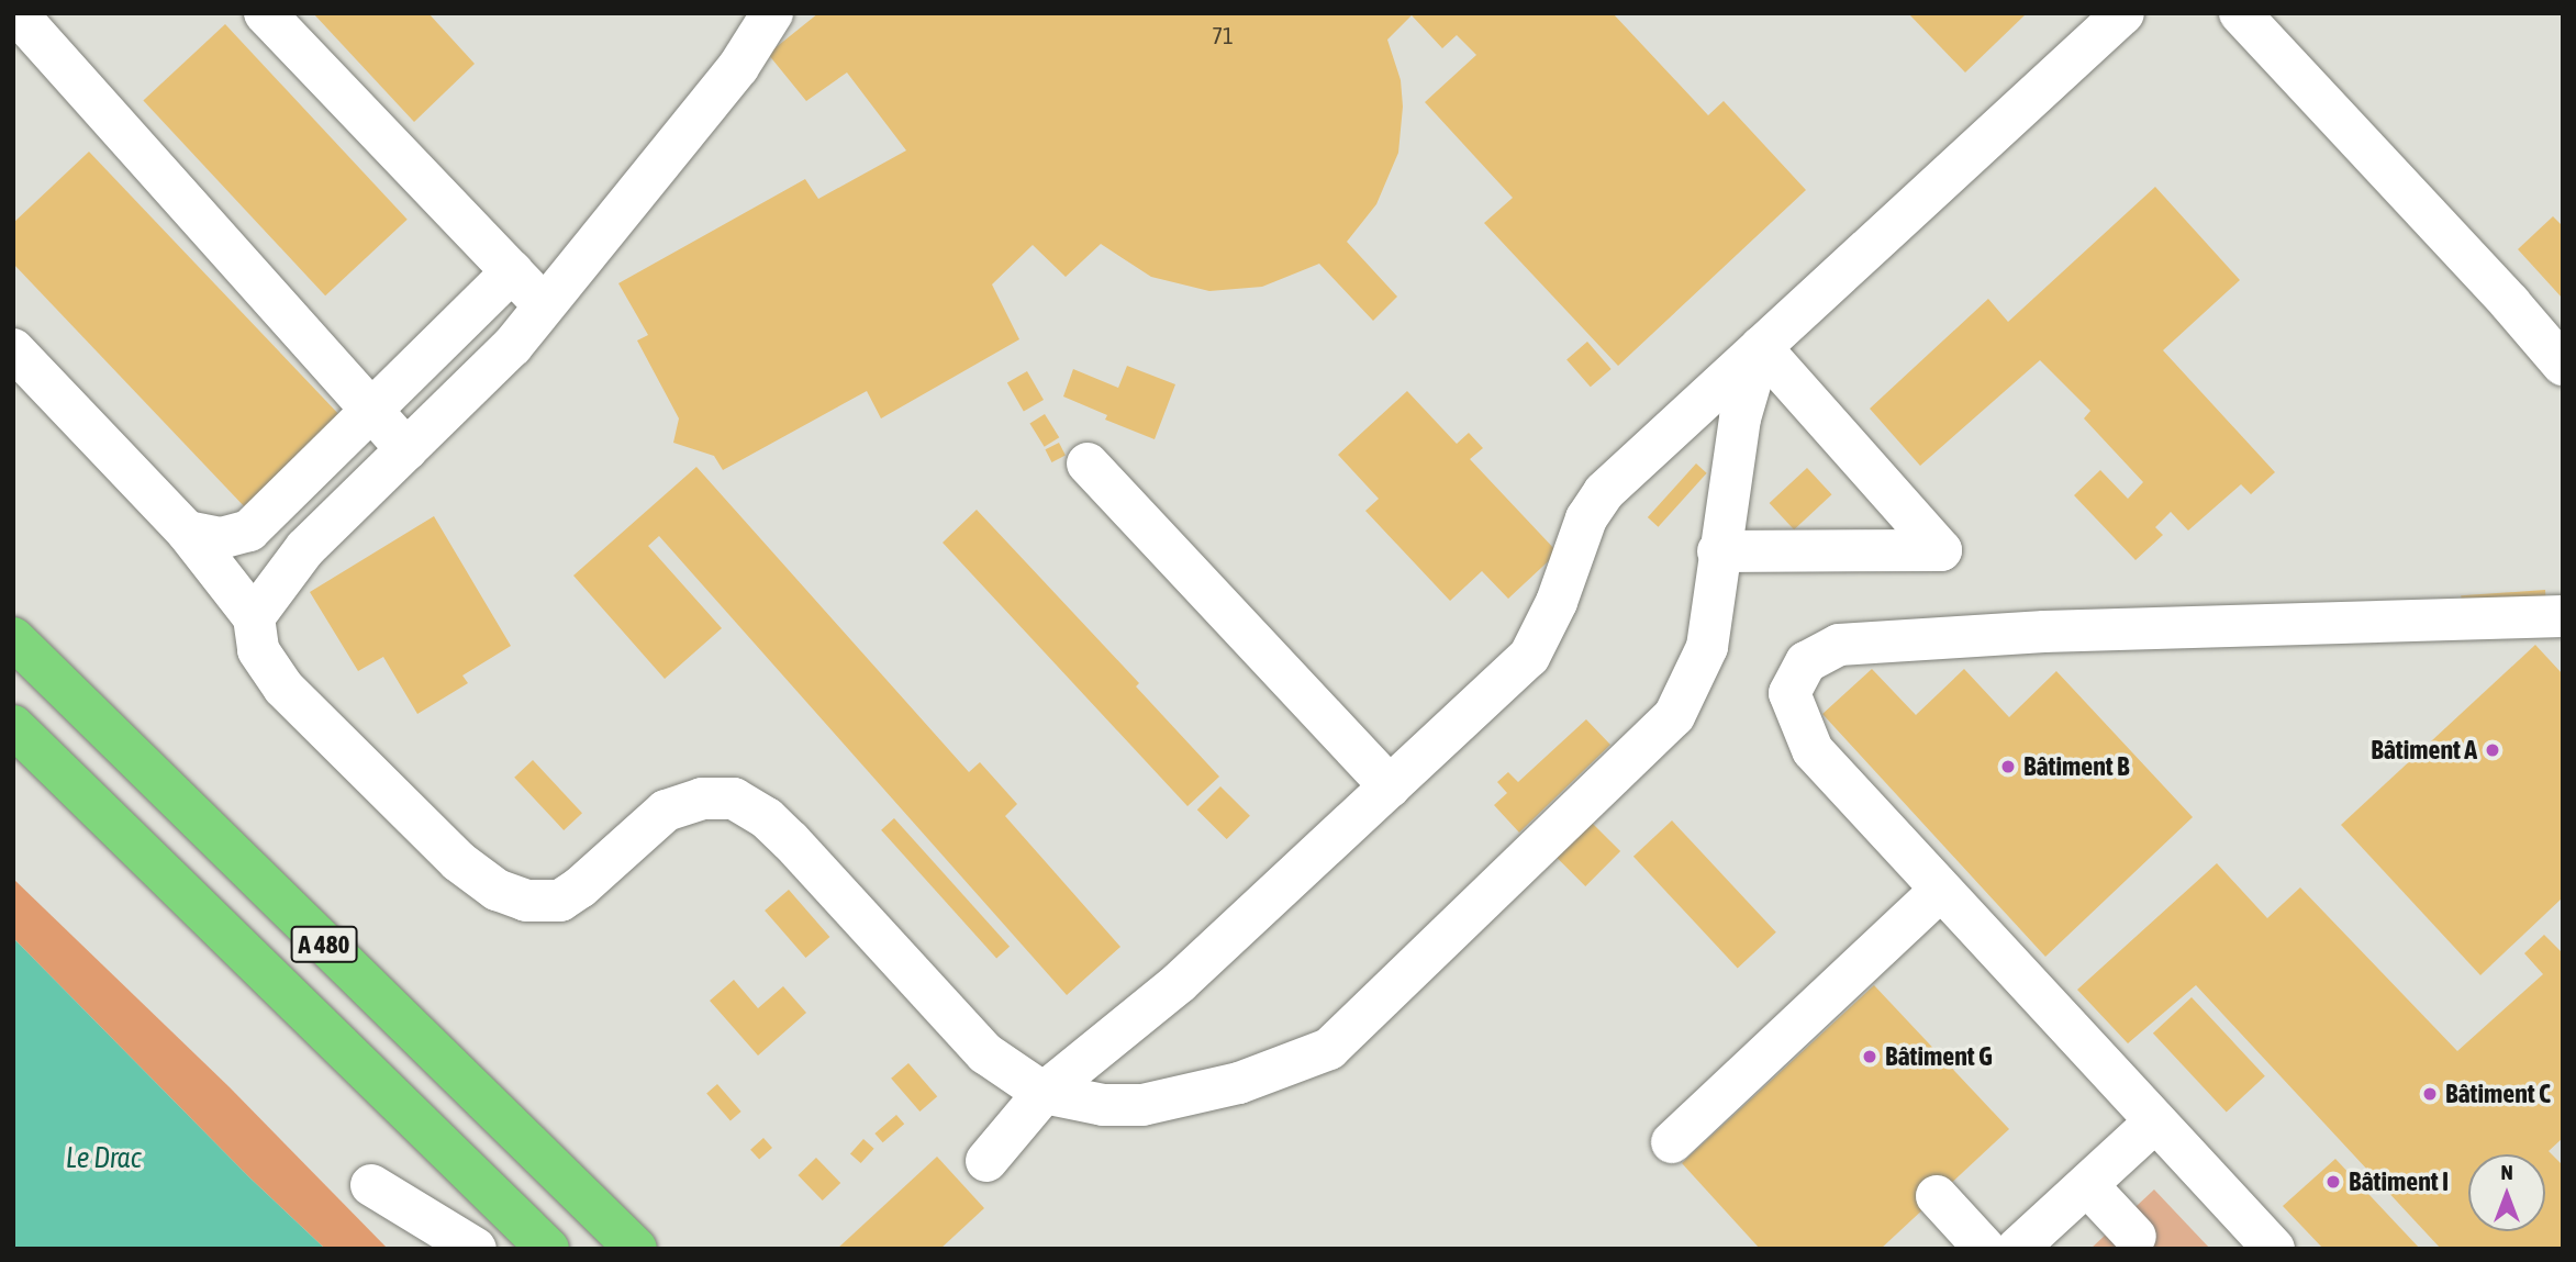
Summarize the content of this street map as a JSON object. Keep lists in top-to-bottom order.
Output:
{
  "streets": {
    "highway": ["A 480"]
  },
  "water": ["Le Drac"],
  "places": [
    "Bâtiment A",
    "Bâtiment B",
    "Bâtiment G",
    "Bâtiment C",
    "Bâtiment I"
  ],
  "house_numbers": ["71"],
  "north": "top"
}
